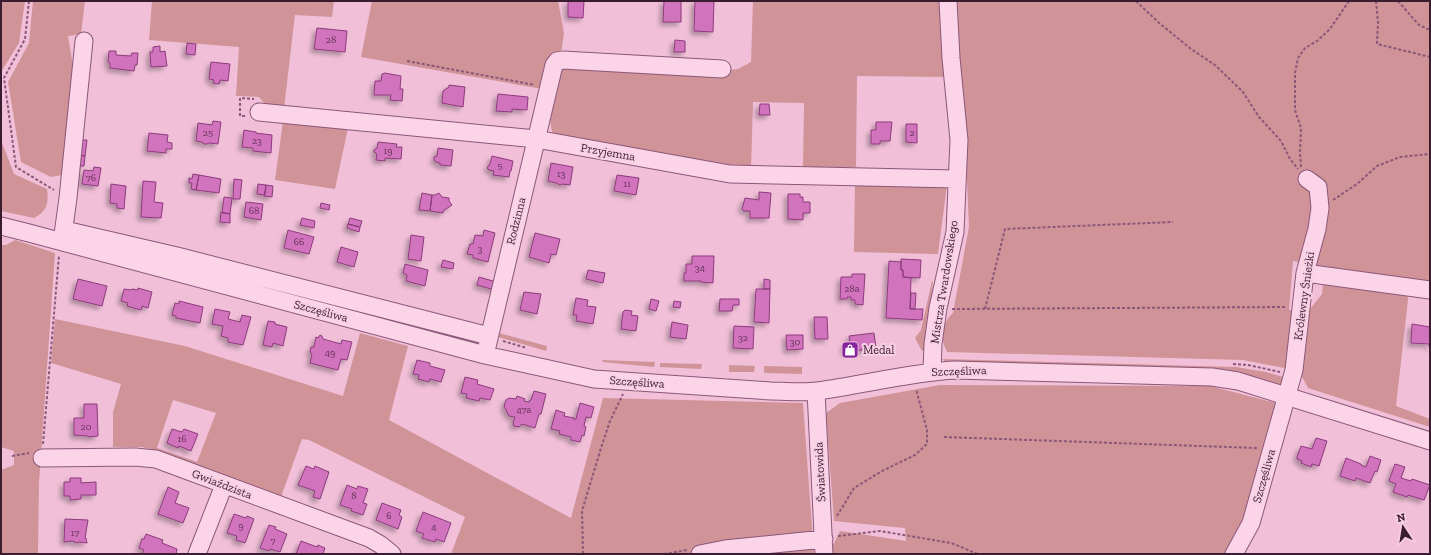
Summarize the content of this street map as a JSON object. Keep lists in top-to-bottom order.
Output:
{
  "streets": {
    "street": [
      "Przyjemna",
      "Rodzinna",
      "Mistrza Twardowskiego",
      "Królewny Śnieżki",
      "Szczęśliwa",
      "Światowida",
      "Gwiaździsta"
    ]
  },
  "crossings": [
    ["Przyjemna", "Rodzinna"],
    ["Przyjemna", "Mistrza Twardowskiego"],
    ["Rodzinna", "Szczęśliwa"],
    ["Mistrza Twardowskiego", "Szczęśliwa"],
    ["Królewny Śnieżki", "Szczęśliwa"],
    ["Szczęśliwa", "Światowida"]
  ],
  "places": {
    "shop": ["Medal"]
  },
  "house_numbers": [
    "28",
    "25",
    "2",
    "23",
    "19",
    "5",
    "13",
    "76",
    "11",
    "68",
    "66",
    "3",
    "34",
    "28a",
    "32",
    "30",
    "49",
    "47a",
    "20",
    "16",
    "8",
    "6",
    "9",
    "4",
    "17",
    "7"
  ],
  "north": "top"
}
